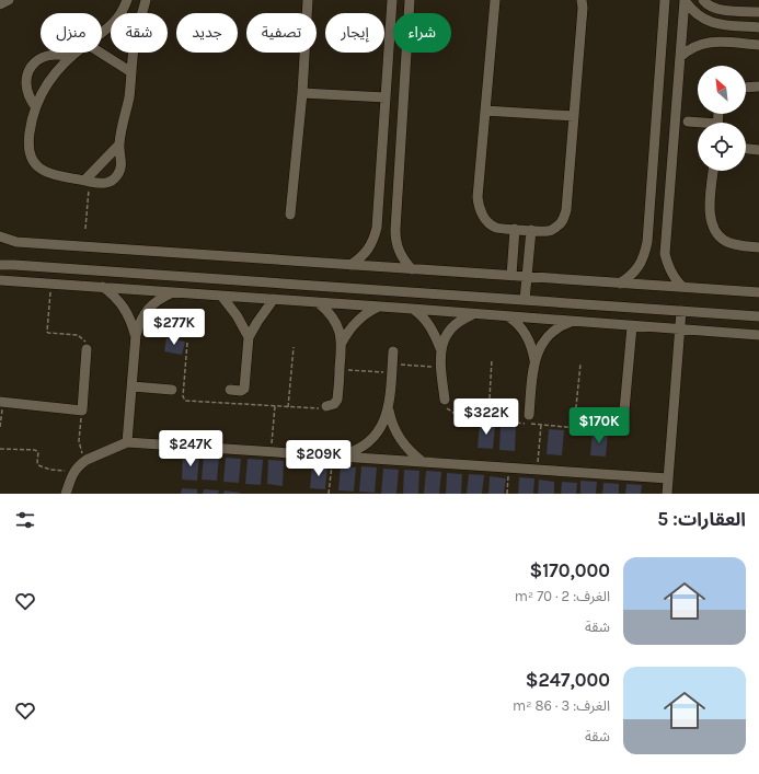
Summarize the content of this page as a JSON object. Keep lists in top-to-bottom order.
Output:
{
  "north": "top left",
  "page": {
    "chip": [
      "شراء",
      "إيجار",
      "تصفية",
      "جديد",
      "شقة",
      "منزل"
    ],
    "price": [
      "$277K",
      "$322K",
      "$170K",
      "$247K",
      "$209K"
    ],
    "heading": "العقارات: 5",
    "list": [
      {
        "name": "$170,000",
        "note": "الغرف: 2 · 70 m² · شقة"
      },
      {
        "name": "$247,000",
        "note": "الغرف: 3 · 86 m² · شقة"
      }
    ]
  }
}
